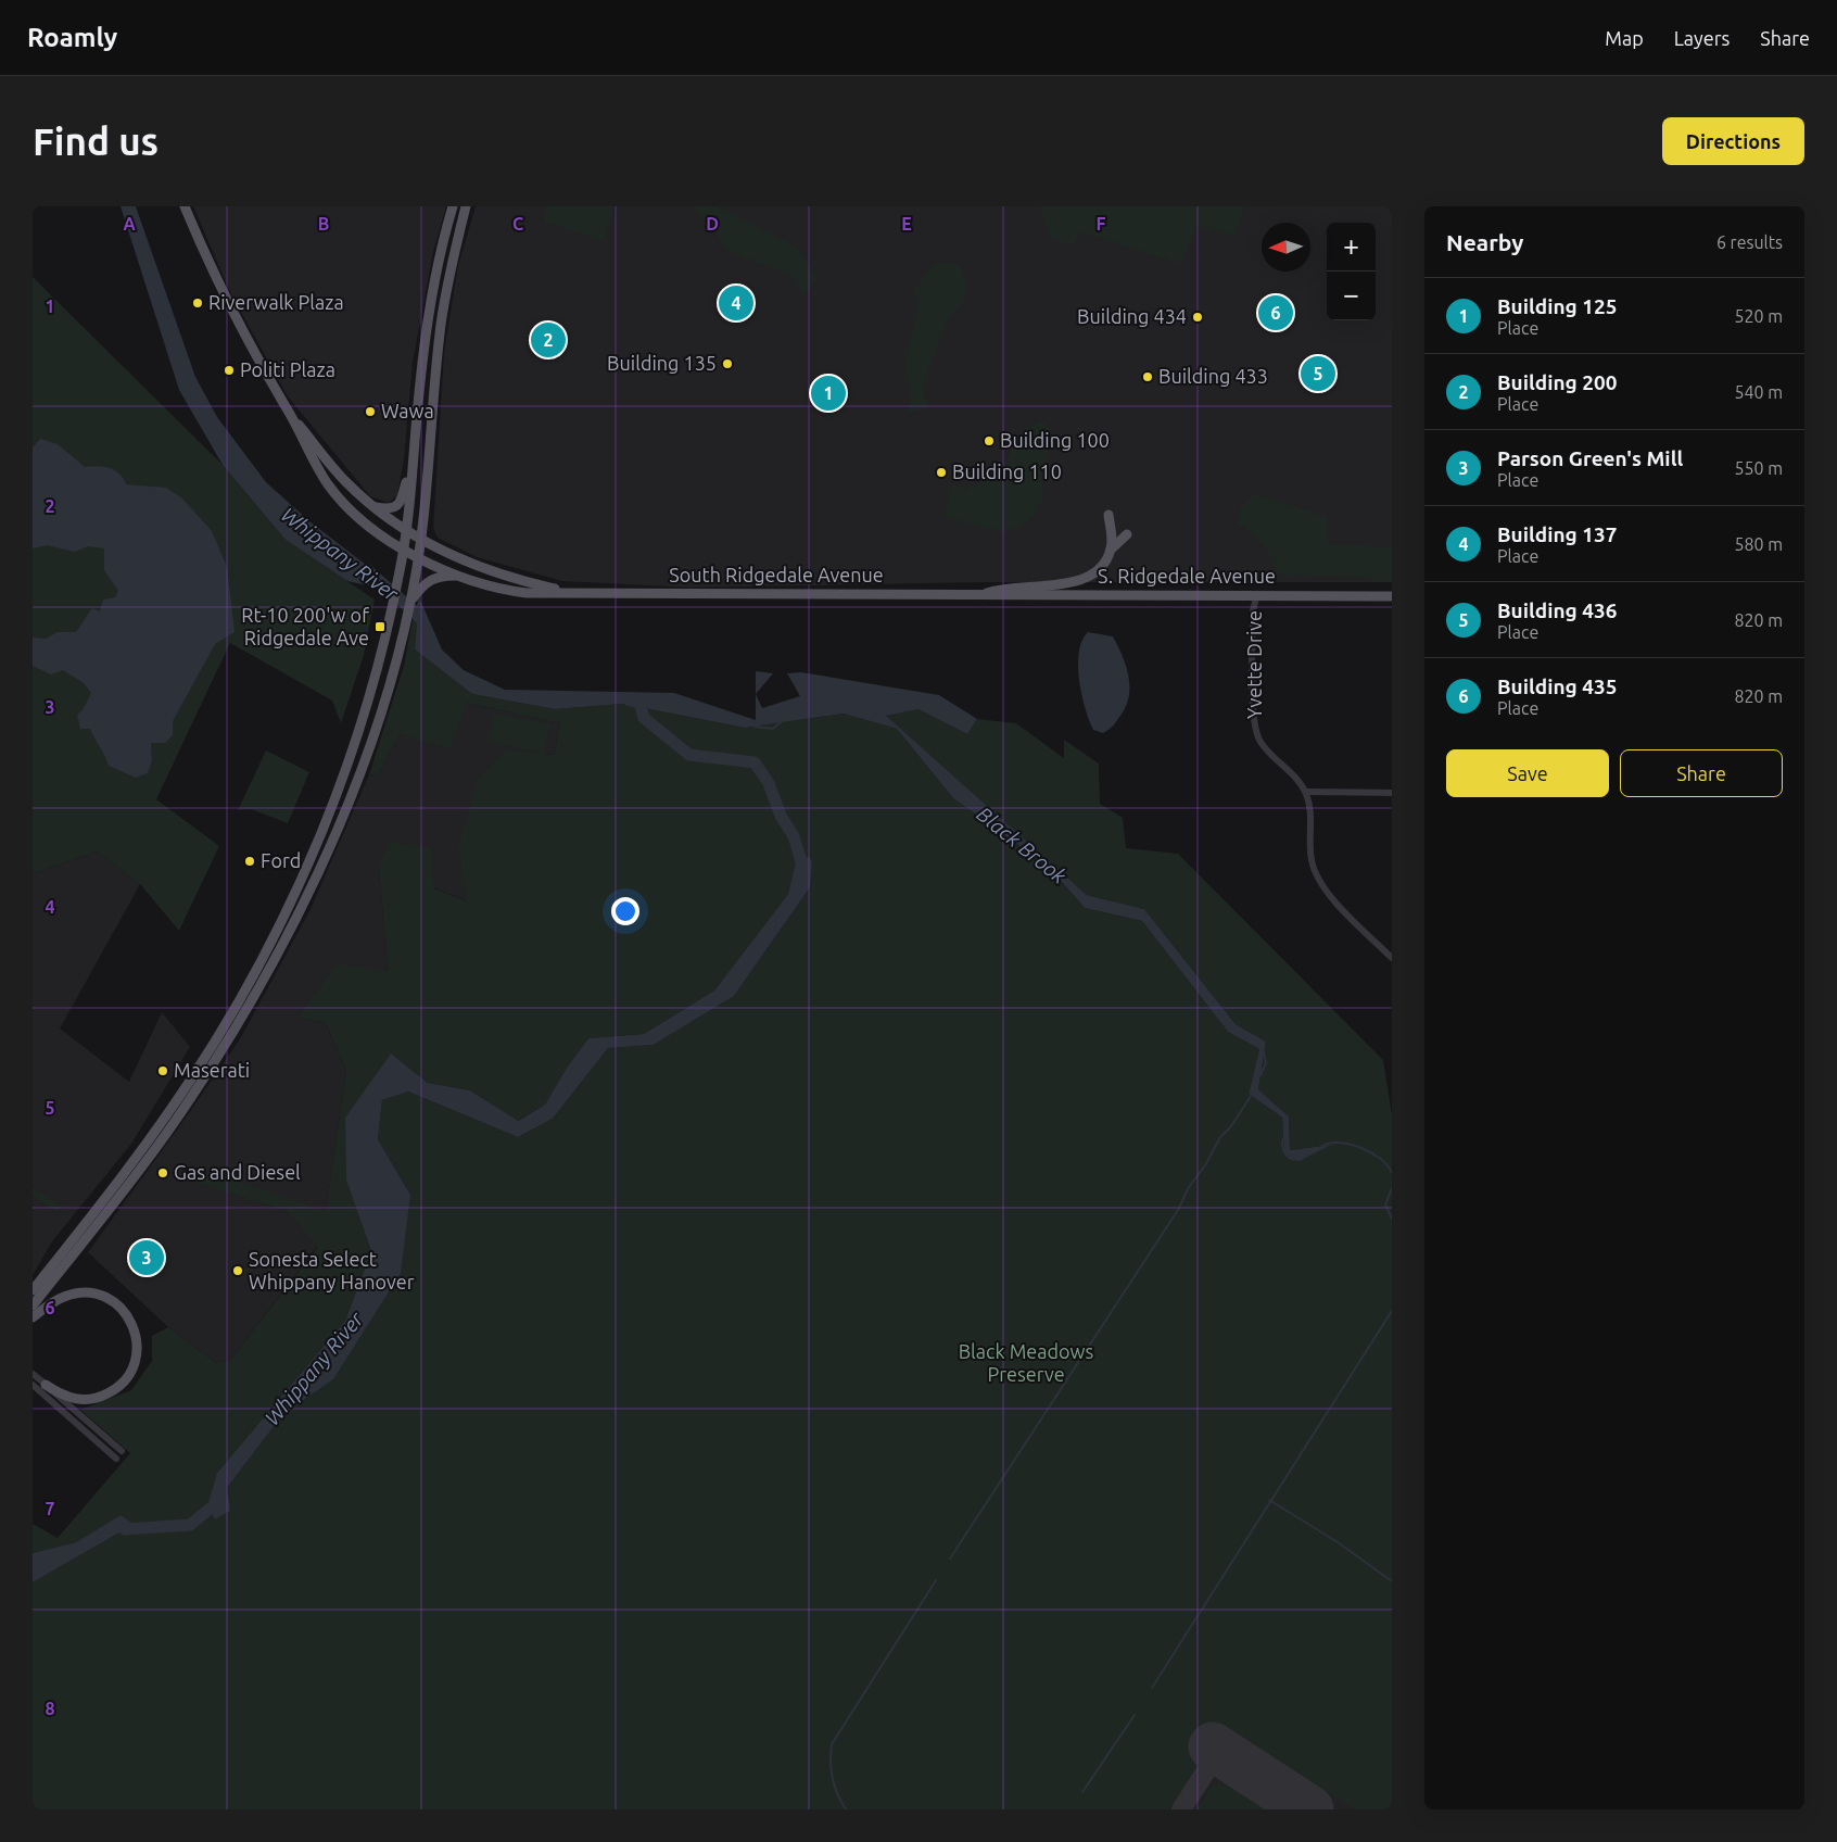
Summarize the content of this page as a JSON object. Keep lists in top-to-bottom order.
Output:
{
  "streets": {
    "main road": ["South Ridgedale Avenue", "S. Ridgedale Avenue"],
    "street": ["Yvette Drive"]
  },
  "crossings": [
    ["South Ridgedale Avenue", "S. Ridgedale Avenue"],
    ["S. Ridgedale Avenue", "Yvette Drive"]
  ],
  "water": ["Whippany River", "Black Brook"],
  "parks": ["Black Meadows Preserve"],
  "places": {
    "other": [
      "Riverwalk Plaza",
      "Building 434",
      "Building 135",
      "Politi Plaza",
      "Building 433",
      "Wawa",
      "Building 100",
      "Building 110",
      "Ford",
      "Maserati",
      "Gas and Diesel",
      "Sonesta Select Whippany Hanover"
    ],
    "transit": ["Rt-10 200'w of Ridgedale Ave"]
  },
  "north": "left",
  "page": {
    "header": "Roamly",
    "nav": ["Map", "Layers", "Share"],
    "buttons": [
      "Directions",
      ["Save", "Share"]
    ],
    "title": "Find us",
    "heading": ["Nearby", "6 results"],
    "map_buttons": ["+", "−"],
    "list": [
      {
        "mark": "1",
        "name": "Building 125",
        "note": "Place",
        "value": "520 m"
      },
      {
        "mark": "2",
        "name": "Building 200",
        "note": "Place",
        "value": "540 m"
      },
      {
        "mark": "3",
        "name": "Parson Green's Mill",
        "note": "Place",
        "value": "550 m"
      },
      {
        "mark": "4",
        "name": "Building 137",
        "note": "Place",
        "value": "580 m"
      },
      {
        "mark": "5",
        "name": "Building 436",
        "note": "Place",
        "value": "820 m"
      },
      {
        "mark": "6",
        "name": "Building 435",
        "note": "Place",
        "value": "820 m"
      }
    ],
    "pins": [
      "4",
      "6",
      "2",
      "5",
      "1",
      "3"
    ]
  },
  "grid": {
    "columns": [
      "A",
      "B",
      "C",
      "D",
      "E",
      "F"
    ],
    "rows": [
      "1",
      "2",
      "3",
      "4",
      "5",
      "6",
      "7",
      "8"
    ]
  }
}
